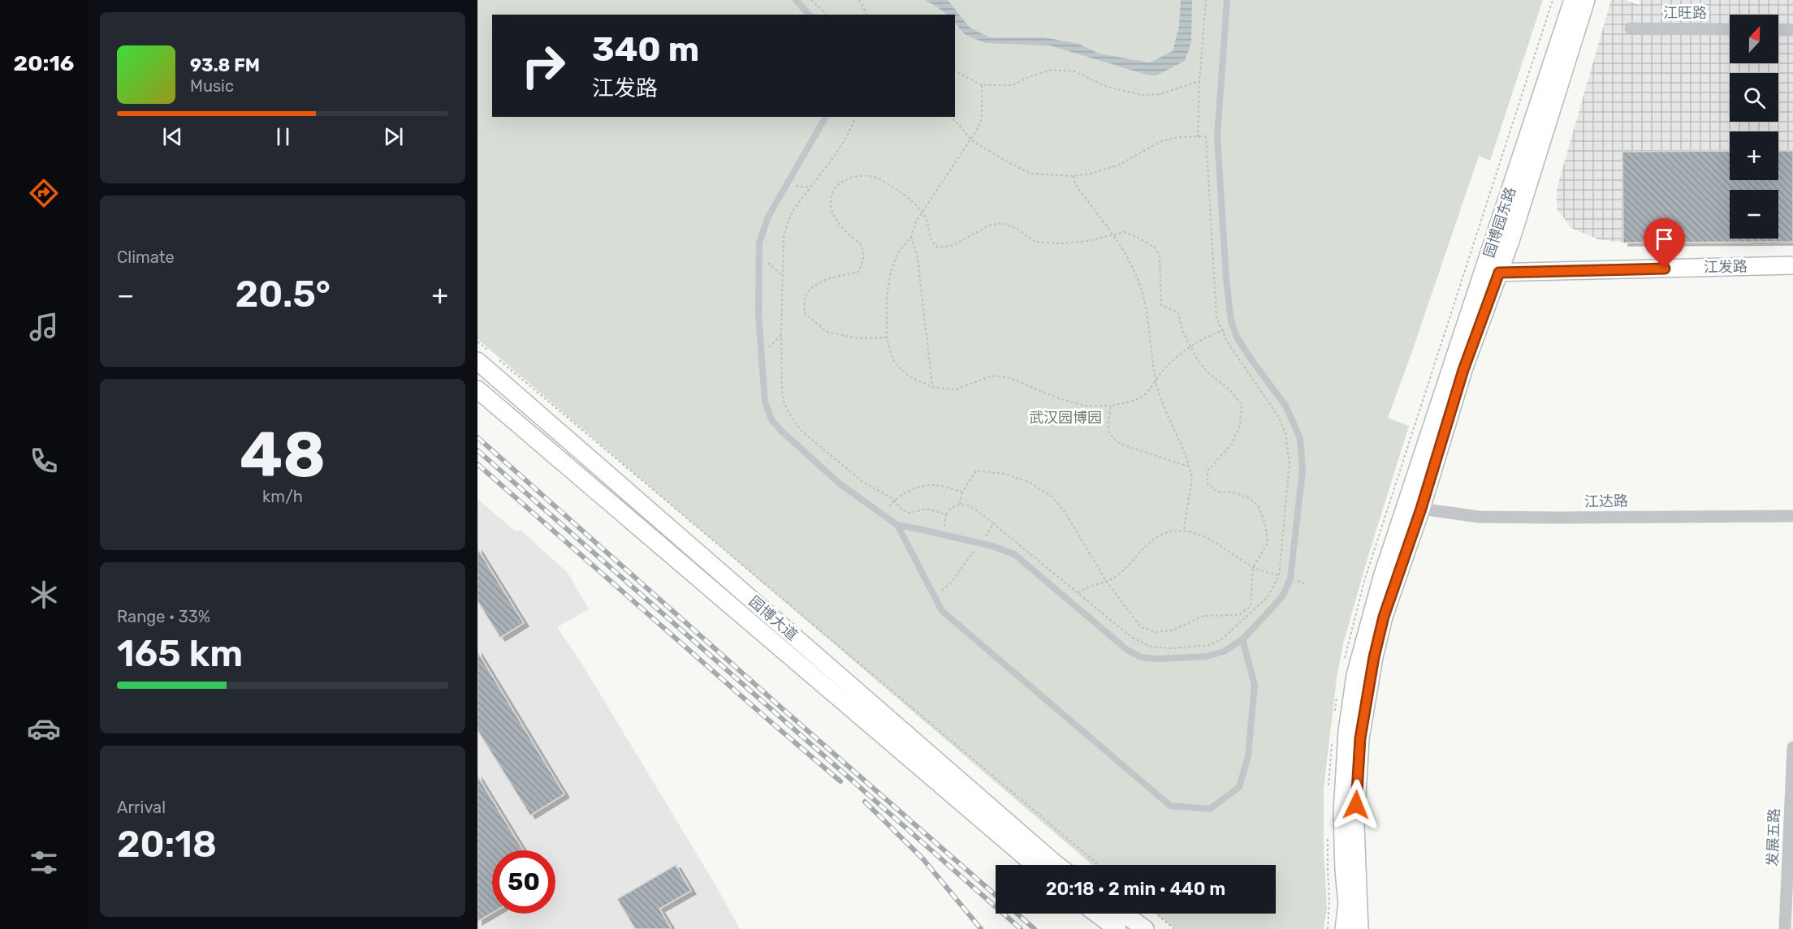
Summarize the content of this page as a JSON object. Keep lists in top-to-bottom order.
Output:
{
  "streets": {
    "main road": ["园博园东路", "江发路", "园博大道"],
    "street": ["江旺路", "江达路", "发展五路"]
  },
  "crossings": [
    ["园博园东路", "江发路"],
    ["园博园东路", "江达路"]
  ],
  "parks": ["武汉园博园"],
  "north": "top",
  "page": {
    "tabs": "20:16",
    "map_buttons": ["+", "−"],
    "turn": ["340 m", "江发路"],
    "song": ["93.8 FM", "Music"],
    "tile": [
      "Climate",
      ["48", "km/h"],
      ["Range · 33%", "165 km"],
      ["Arrival", "20:18"]
    ],
    "heat": ["−", "20.5°", "+"],
    "limit": "50",
    "trip": "20:18 · 2 min · 440 m"
  }
}
